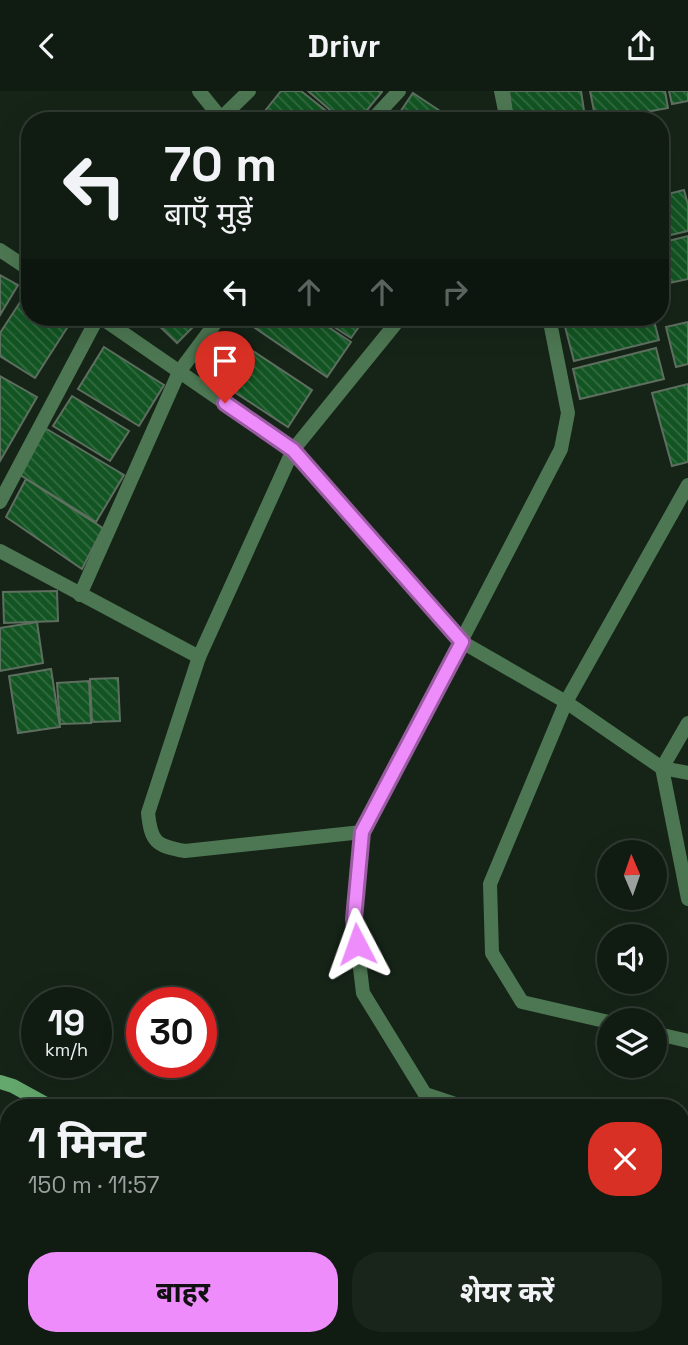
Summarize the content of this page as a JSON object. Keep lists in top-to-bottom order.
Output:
{
  "north": "top",
  "page": {
    "header": "Drivr",
    "turn": ["70 m", "बाएँ मुड़ें"],
    "speed": "19 km/h",
    "limit": "30",
    "heading": ["1 मिनट", "150 m · 11:57"],
    "buttons": ["बाहर", "शेयर करें"]
  }
}
